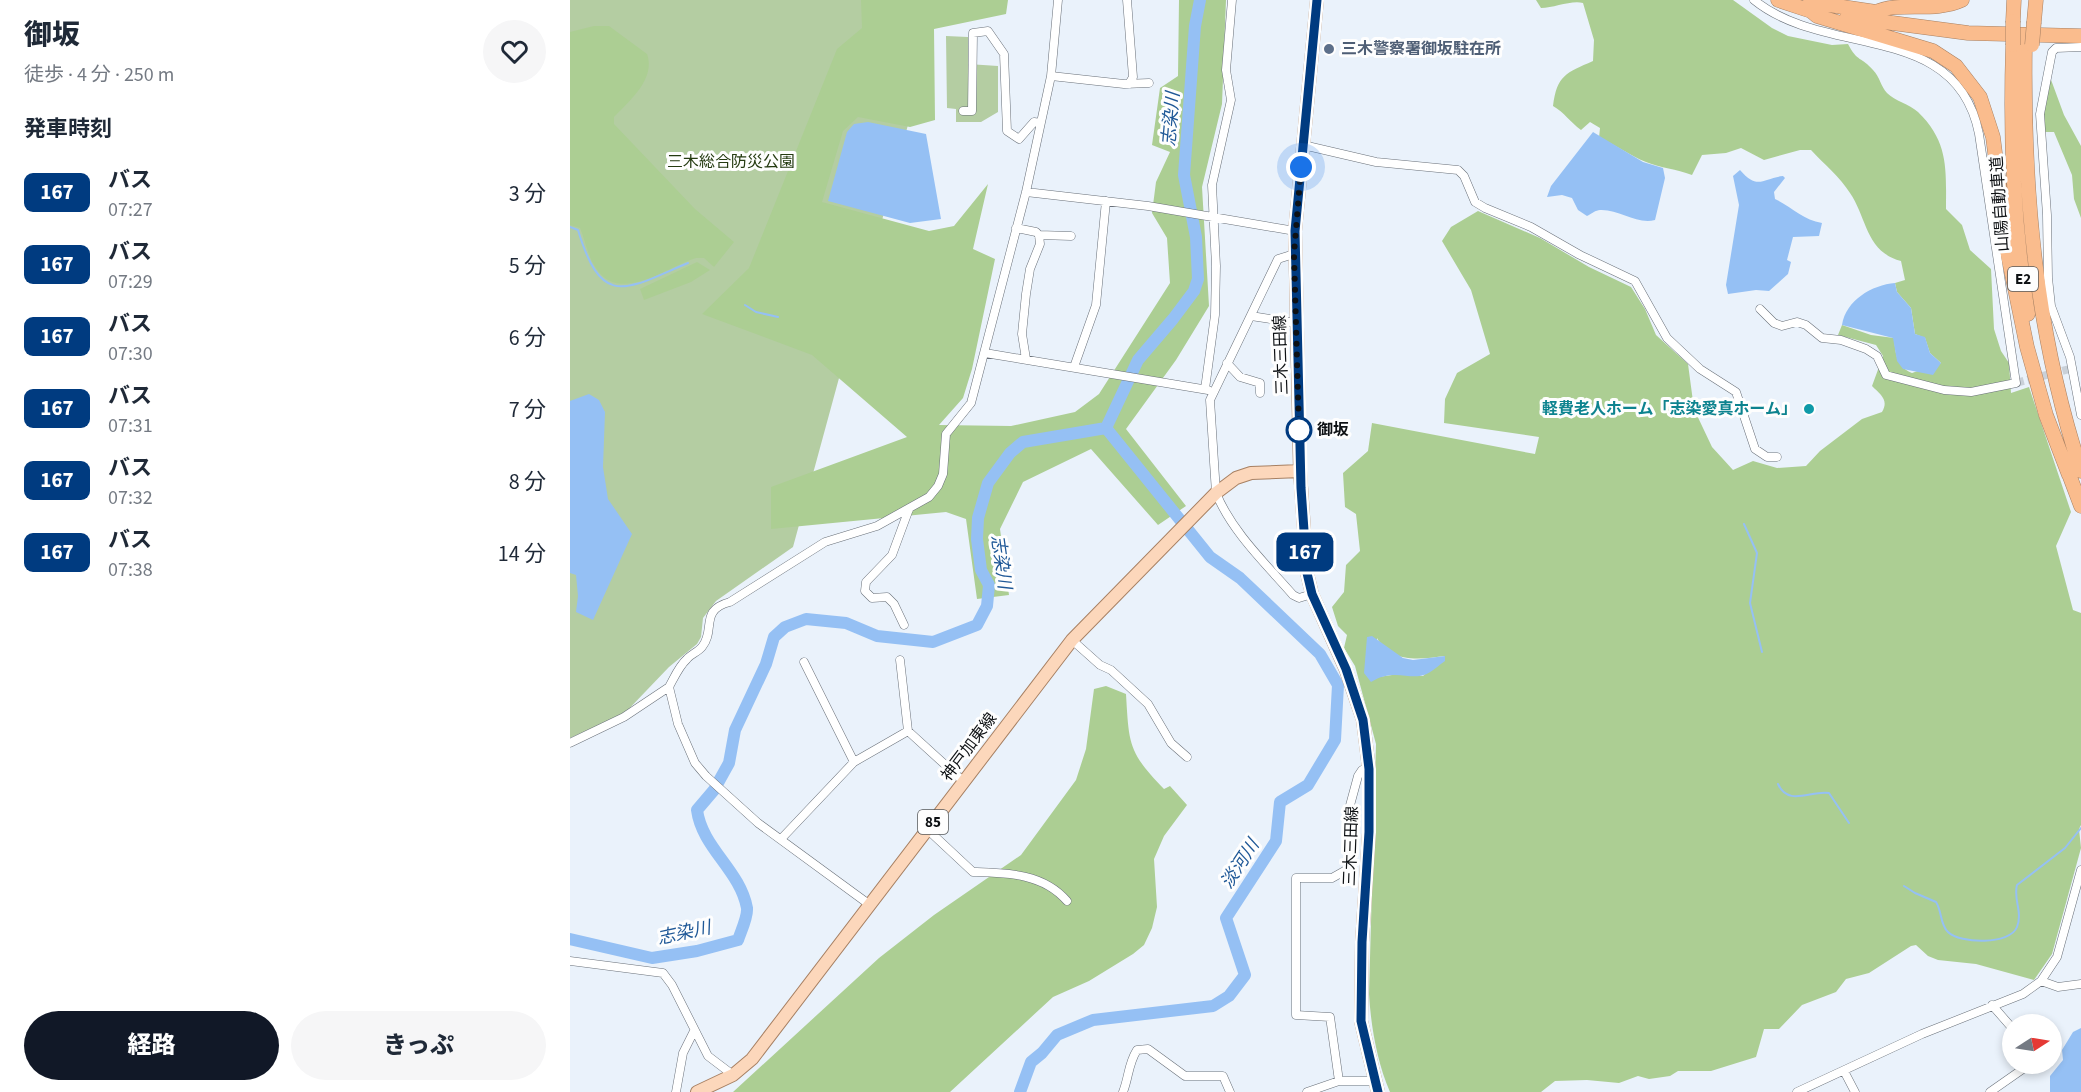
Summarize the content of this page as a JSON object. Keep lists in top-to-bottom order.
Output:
{
  "streets": {
    "highway": ["山陽自動車道", "E2"],
    "main road": ["三木三田線", "神戸加東線", "85"]
  },
  "crossings": [
    ["三木三田線", "神戸加東線"]
  ],
  "water": ["志染川", "淡河川"],
  "parks": ["三木総合防災公園"],
  "places": ["三木警察署御坂駐在所", "軽費老人ホーム「志染愛真ホーム」", "御坂"],
  "lines": ["bus line 167"],
  "north": "right",
  "page": {
    "heading": [
      ["御坂", "徒歩 · 4 分 · 250 m"],
      "発車時刻"
    ],
    "on_map": "167",
    "list": [
      {
        "mark": "167",
        "name": "バス",
        "note": "07:27",
        "value": "3 分"
      },
      {
        "mark": "167",
        "name": "バス",
        "note": "07:29",
        "value": "5 分"
      },
      {
        "mark": "167",
        "name": "バス",
        "note": "07:30",
        "value": "6 分"
      },
      {
        "mark": "167",
        "name": "バス",
        "note": "07:31",
        "value": "7 分"
      },
      {
        "mark": "167",
        "name": "バス",
        "note": "07:32",
        "value": "8 分"
      },
      {
        "mark": "167",
        "name": "バス",
        "note": "07:38",
        "value": "14 分"
      }
    ],
    "buttons": ["経路", "きっぷ"]
  }
}
